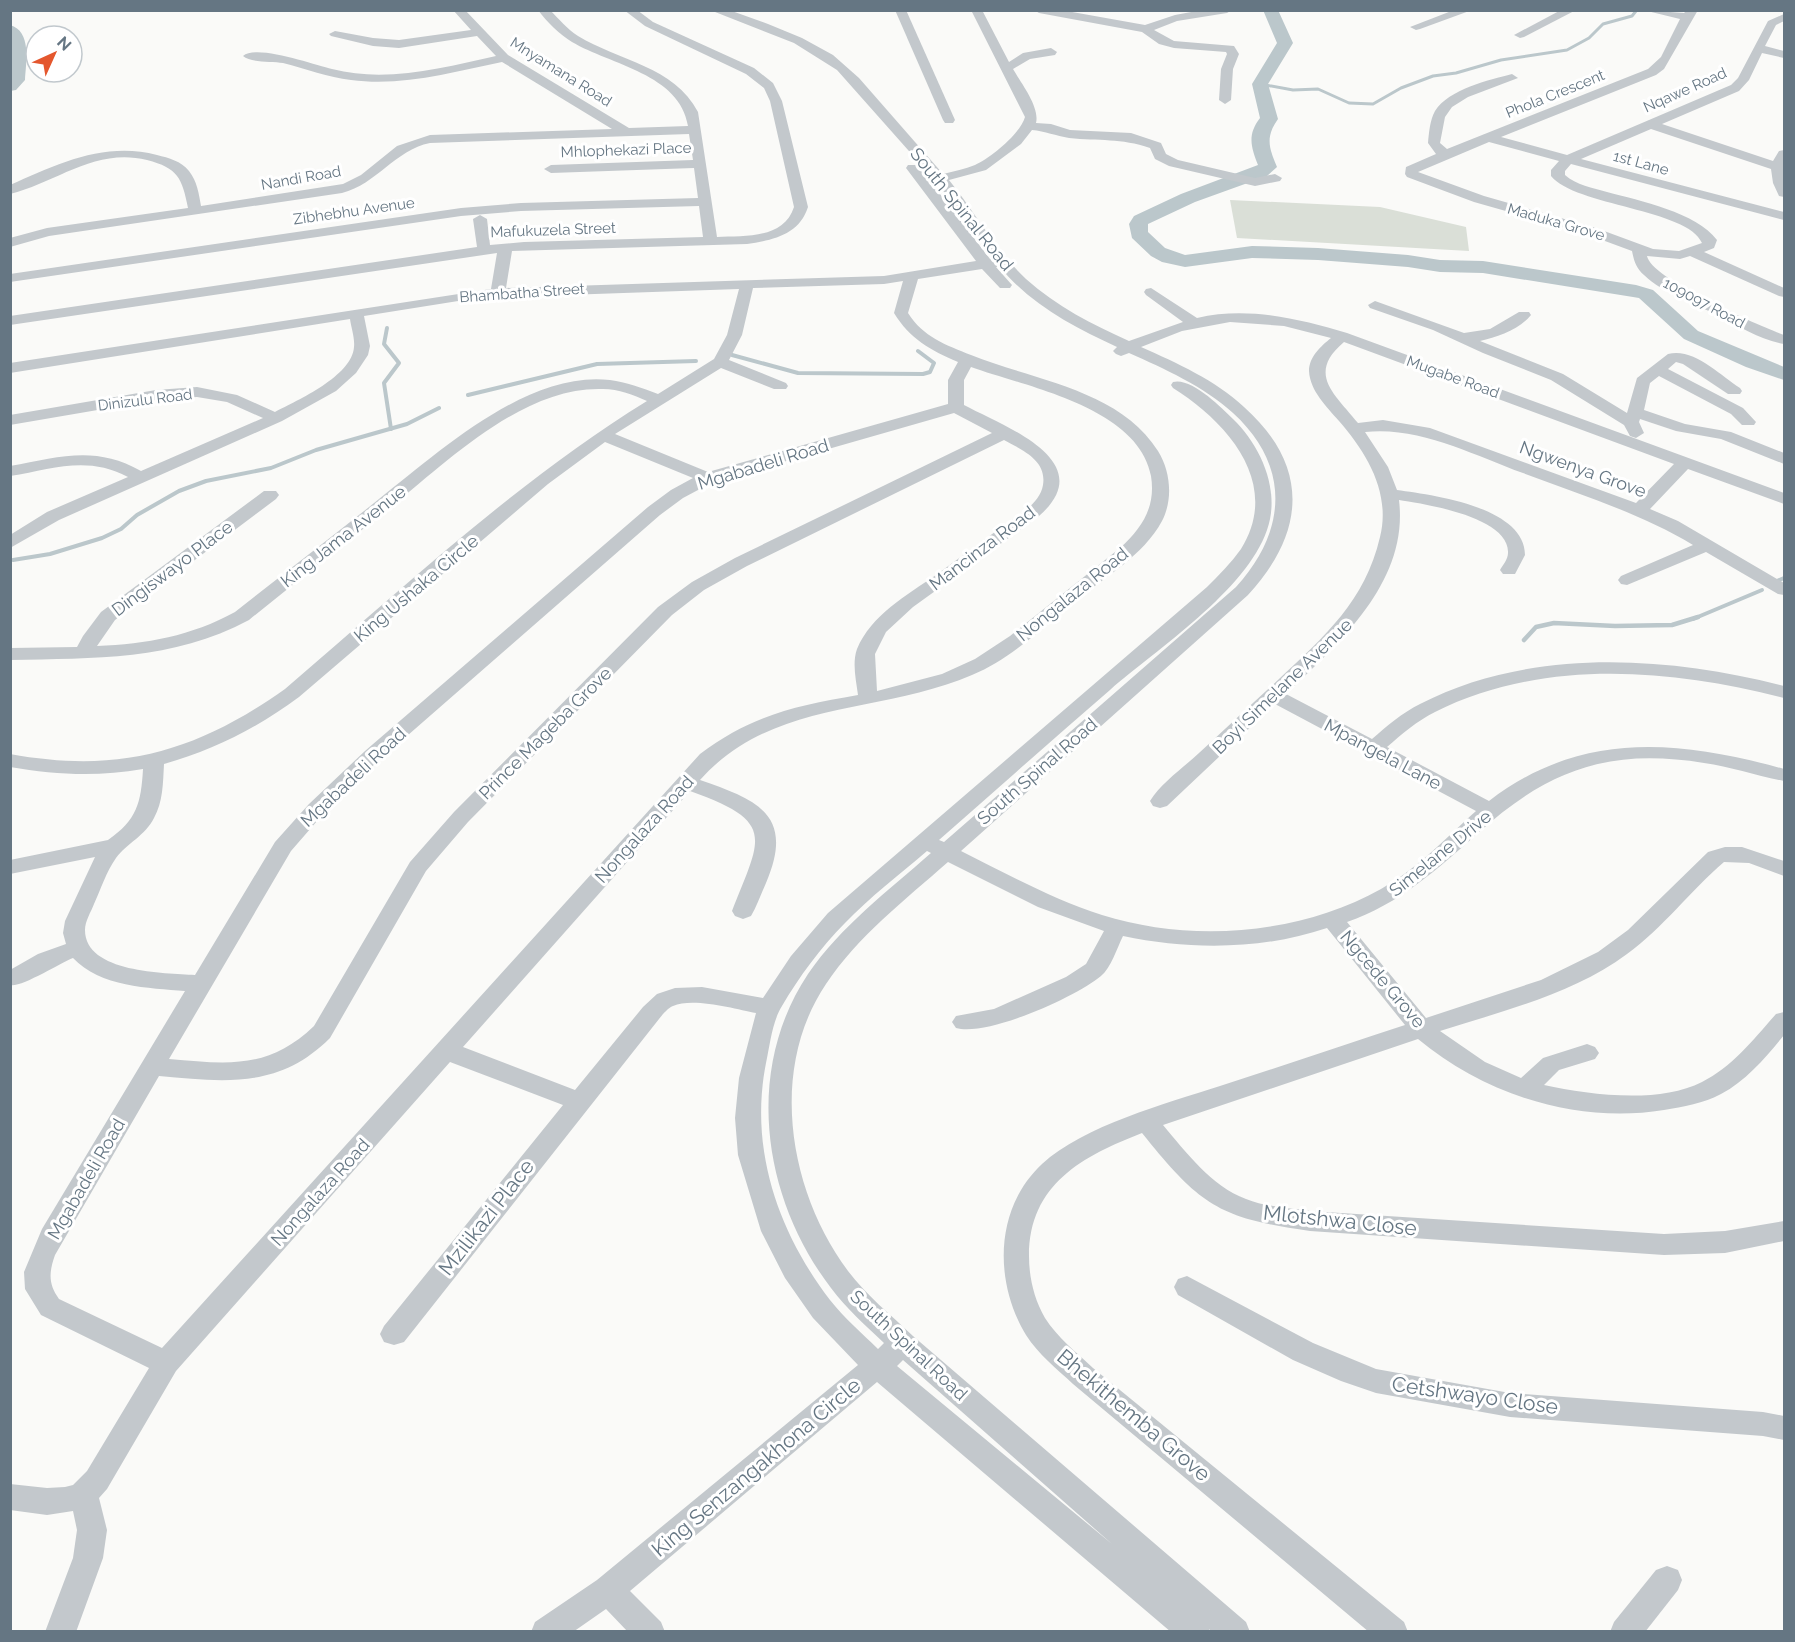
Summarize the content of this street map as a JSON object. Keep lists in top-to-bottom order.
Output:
{
  "streets": {
    "street": [
      "Mnyamana Road",
      "Nqawe Road",
      "Phola Crescent",
      "Mhlophekazi Place",
      "1st Lane",
      "Nandi Road",
      "South Spinal Road",
      "Zibhebhu Avenue",
      "Maduka Grove",
      "Mafukuzela Street",
      "Bhambatha Street",
      "109097 Road",
      "Mugabe Road",
      "Dinizulu Road",
      "Mgabadeli Road",
      "Ngwenya Grove",
      "King Jama Avenue",
      "Mancinza Road",
      "Dingiswayo Place",
      "King Ushaka Circle",
      "Nongalaza Road",
      "Boyi Simelane Avenue",
      "Prince Mageba Grove",
      "Mpangela Lane",
      "Simelane Drive",
      "Ngcede Grove",
      "Mzilikazi Place",
      "Mlotshwa Close",
      "Cetshwayo Close",
      "Bhekithemba Grove",
      "King Senzangakhona Circle"
    ]
  },
  "crossings": [
    ["Mnyamana Road", "Nandi Road"],
    ["Nqawe Road", "1st Lane"],
    ["Phola Crescent", "1st Lane"],
    ["Phola Crescent", "Maduka Grove"],
    ["South Spinal Road", "Bhambatha Street"],
    ["South Spinal Road", "Mugabe Road"],
    ["South Spinal Road", "Simelane Drive"],
    ["South Spinal Road", "Mzilikazi Place"],
    ["South Spinal Road", "King Senzangakhona Circle"],
    ["Maduka Grove", "109097 Road"],
    ["Bhambatha Street", "King Ushaka Circle"],
    ["Bhambatha Street", "Nongalaza Road"],
    ["Mugabe Road", "Boyi Simelane Avenue"],
    ["Mgabadeli Road", "Mancinza Road"],
    ["Mgabadeli Road", "Nongalaza Road"],
    ["Mgabadeli Road", "Prince Mageba Grove"],
    ["Ngwenya Grove", "Boyi Simelane Avenue"],
    ["King Jama Avenue", "Dingiswayo Place"],
    ["King Jama Avenue", "King Ushaka Circle"],
    ["Mancinza Road", "Nongalaza Road"],
    ["Mancinza Road", "Prince Mageba Grove"],
    ["Boyi Simelane Avenue", "Mpangela Lane"],
    ["Mpangela Lane", "Simelane Drive"],
    ["Simelane Drive", "Ngcede Grove"],
    ["Mlotshwa Close", "Bhekithemba Grove"]
  ],
  "north": "top right"
}
